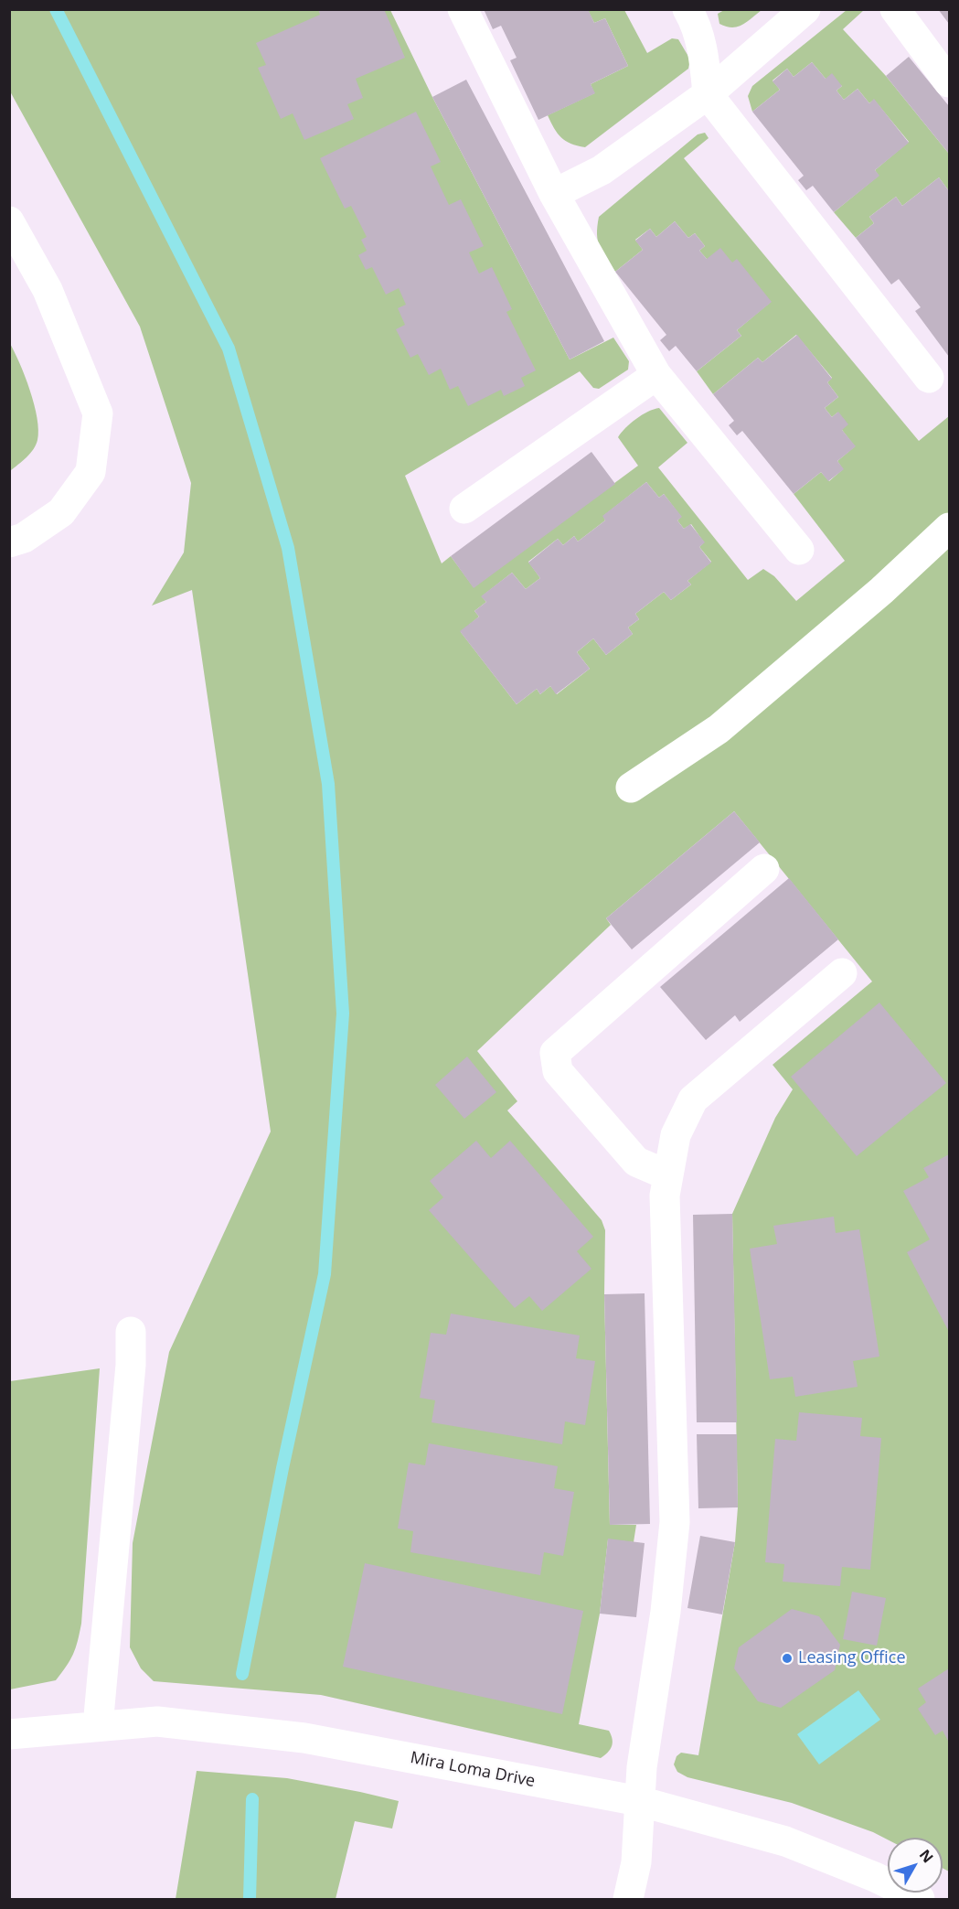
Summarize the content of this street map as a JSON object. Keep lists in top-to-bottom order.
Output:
{
  "streets": {
    "street": ["Mira Loma Drive"]
  },
  "places": ["Leasing Office"],
  "north": "top right"
}
